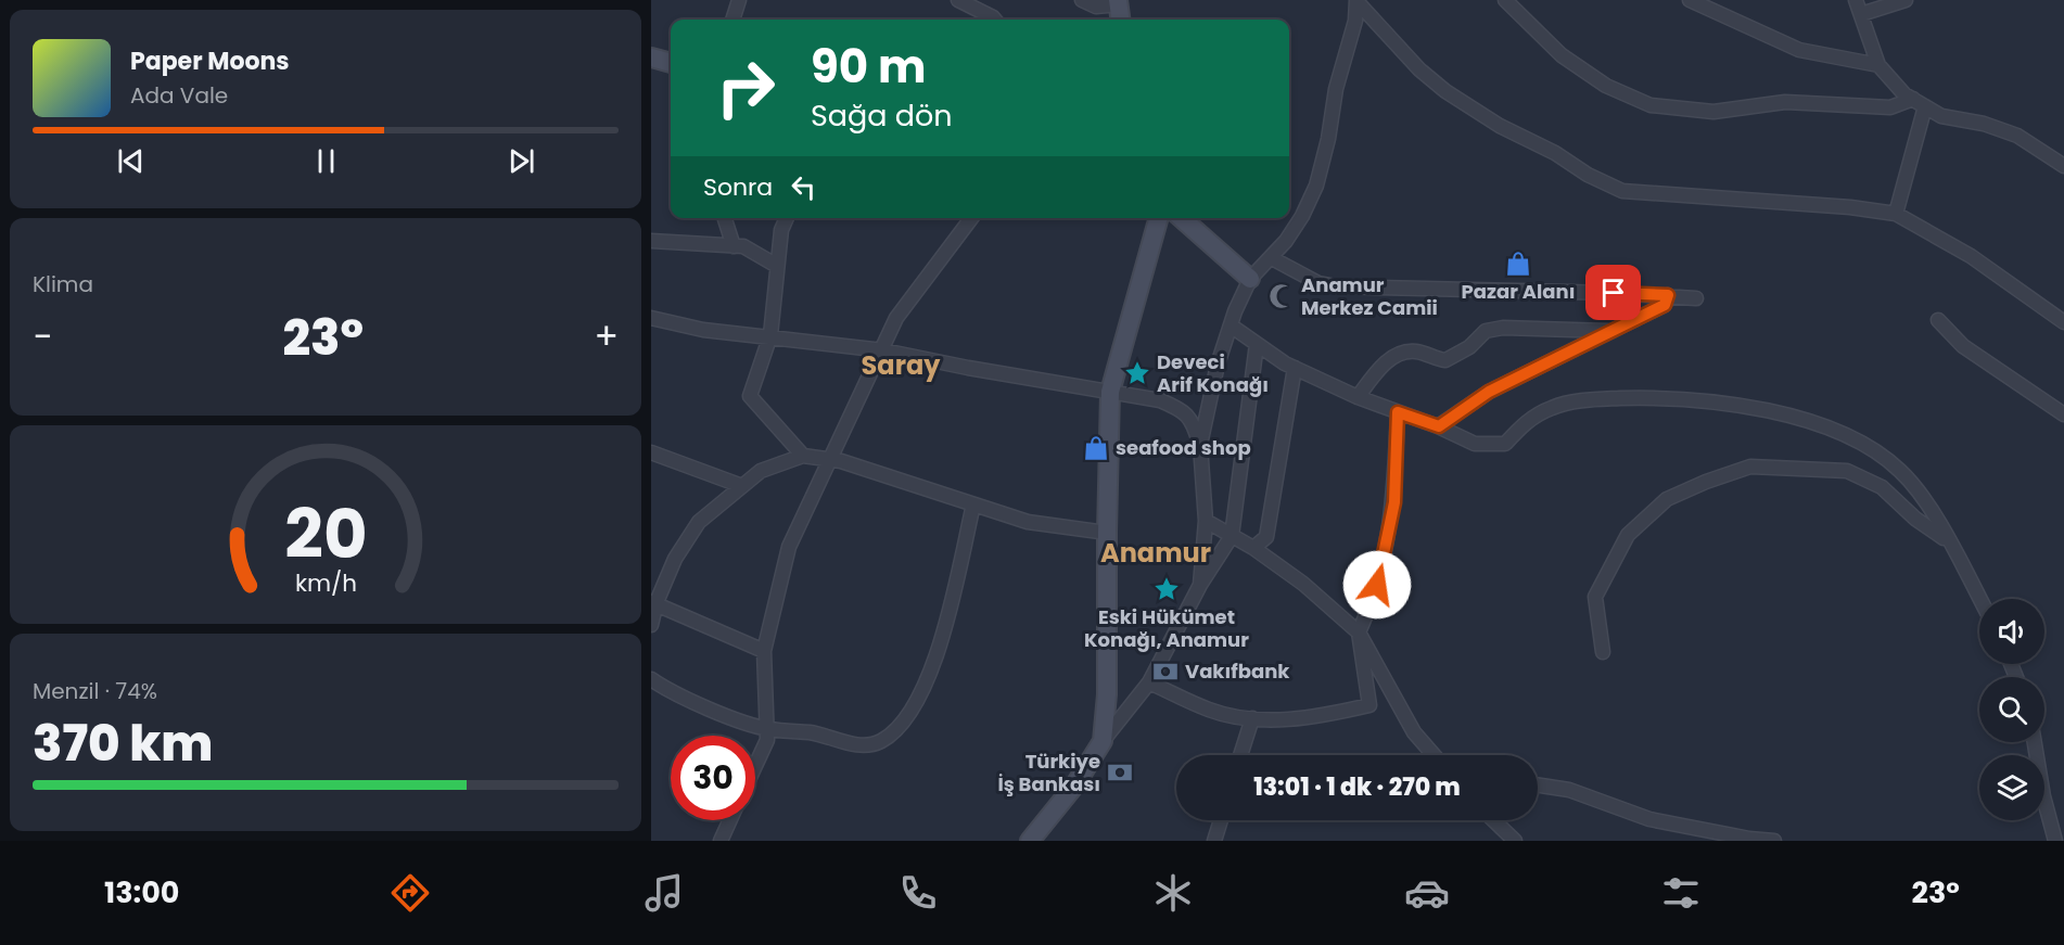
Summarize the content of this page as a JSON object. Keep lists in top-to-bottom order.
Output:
{
  "districts": ["Saray", "Anamur"],
  "places": {
    "shop": ["Pazar Alanı", "seafood shop"],
    "mosque": ["Anamur Merkez Camii"],
    "place": ["Deveci Arif Konağı", "Eski Hükümet Konağı, Anamur"],
    "bank": ["Vakıfbank", "Türkiye İş Bankası"]
  },
  "page": {
    "turn": ["90 m", "Sağa dön"],
    "song": ["Paper Moons", "Ada Vale"],
    "then": "Sonra",
    "tile": [
      "Klima",
      ["Menzil · 74%", "370 km"]
    ],
    "heat": ["−", "23°", "+"],
    "limit": "30",
    "trip": "13:01 · 1 dk · 270 m",
    "tabs": ["13:00", "23°"],
    "gauge": ["20", "km/h"]
  }
}
